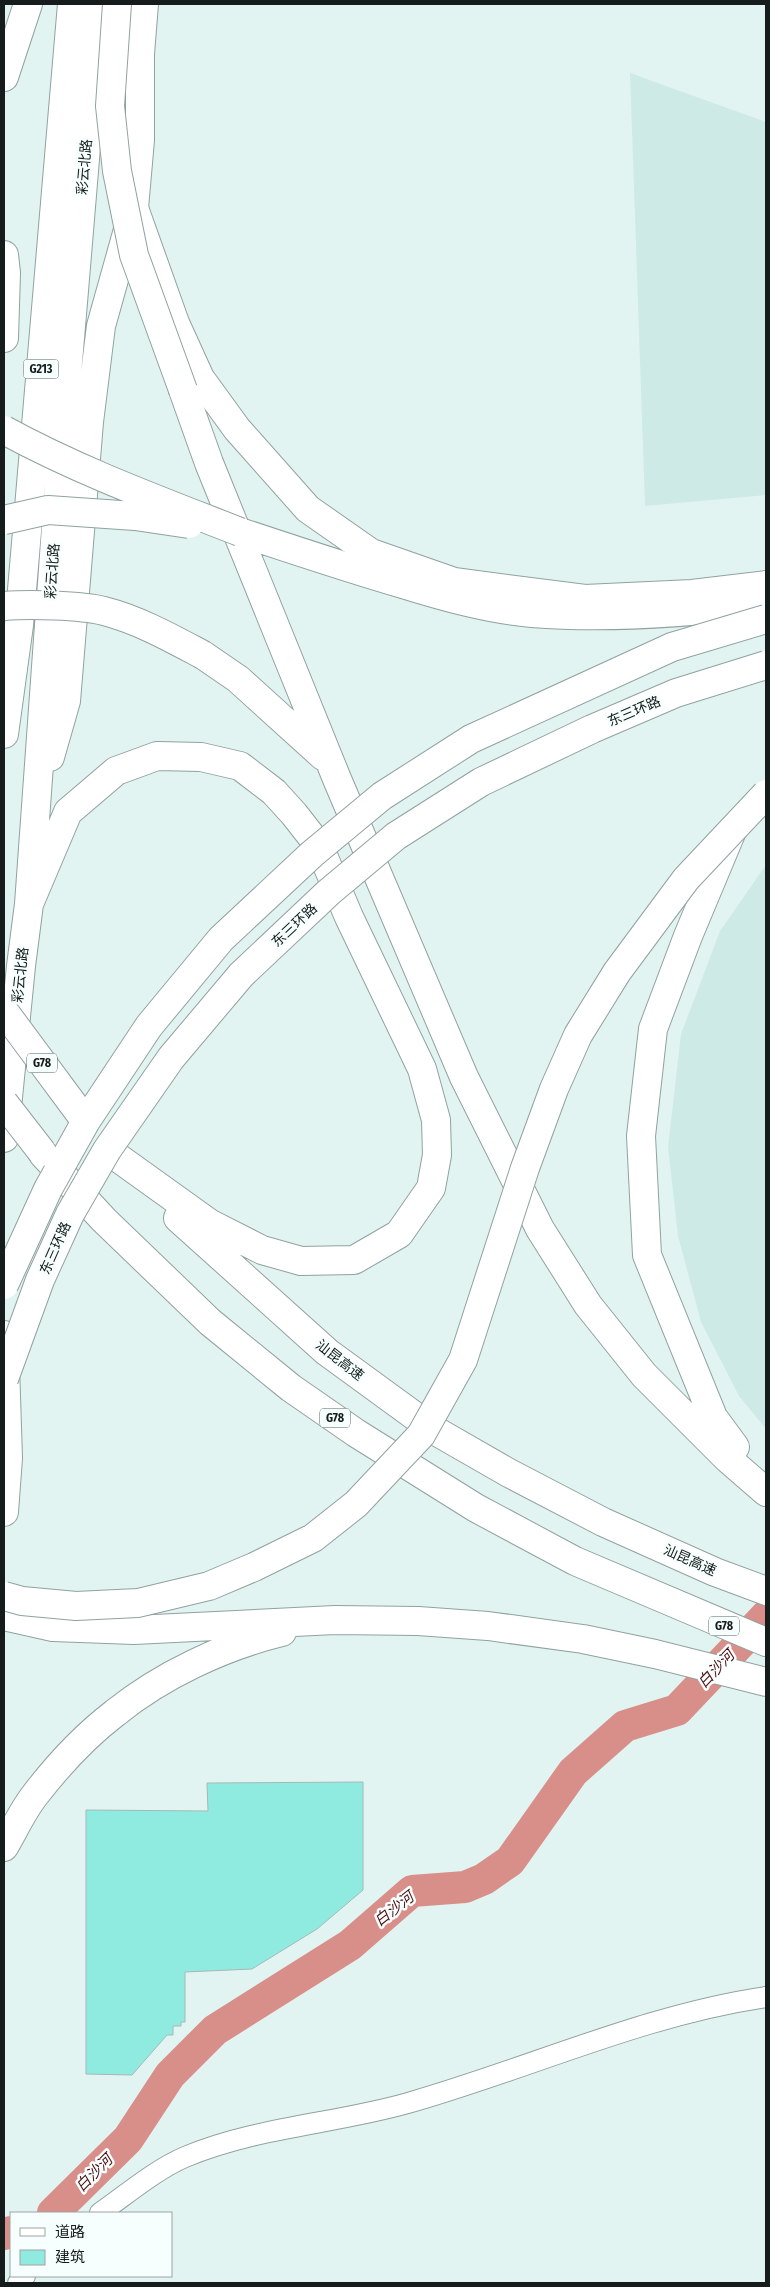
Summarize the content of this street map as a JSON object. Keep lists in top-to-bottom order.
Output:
{
  "streets": {
    "main road": [
      "彩云北路",
      "G213",
      "东三环路",
      "G78",
      "汕昆高速"
    ]
  },
  "water": ["白沙河"],
  "legend": ["道路", "建筑"]
}
